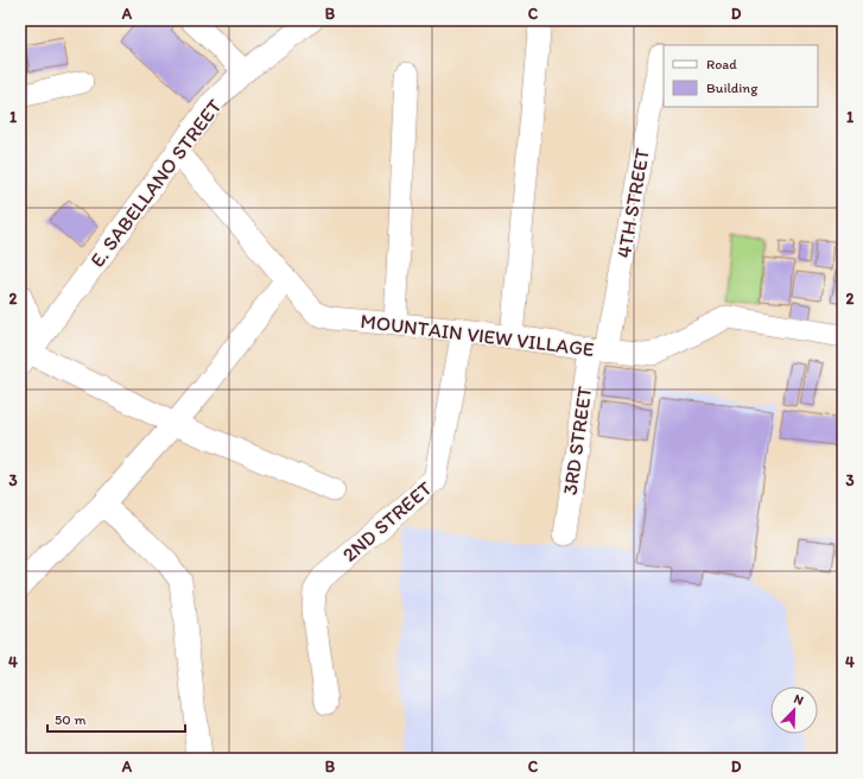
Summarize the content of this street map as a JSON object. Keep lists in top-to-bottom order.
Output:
{
  "streets": {
    "street": [
      "E. SABELLANO STREET",
      "4TH STREET",
      "MOUNTAIN VIEW VILLAGE",
      "3RD STREET",
      "2ND STREET"
    ]
  },
  "crossings": [
    ["E. SABELLANO STREET", "MOUNTAIN VIEW VILLAGE"],
    ["4TH STREET", "MOUNTAIN VIEW VILLAGE"],
    ["4TH STREET", "3RD STREET"],
    ["MOUNTAIN VIEW VILLAGE", "3RD STREET"],
    ["MOUNTAIN VIEW VILLAGE", "2ND STREET"]
  ],
  "legend": ["Road", "Building"],
  "scale_bar": "50 m",
  "north": "top right",
  "grid": {
    "columns": [
      "A",
      "B",
      "C",
      "D"
    ],
    "rows": [
      "1",
      "2",
      "3",
      "4"
    ]
  }
}
